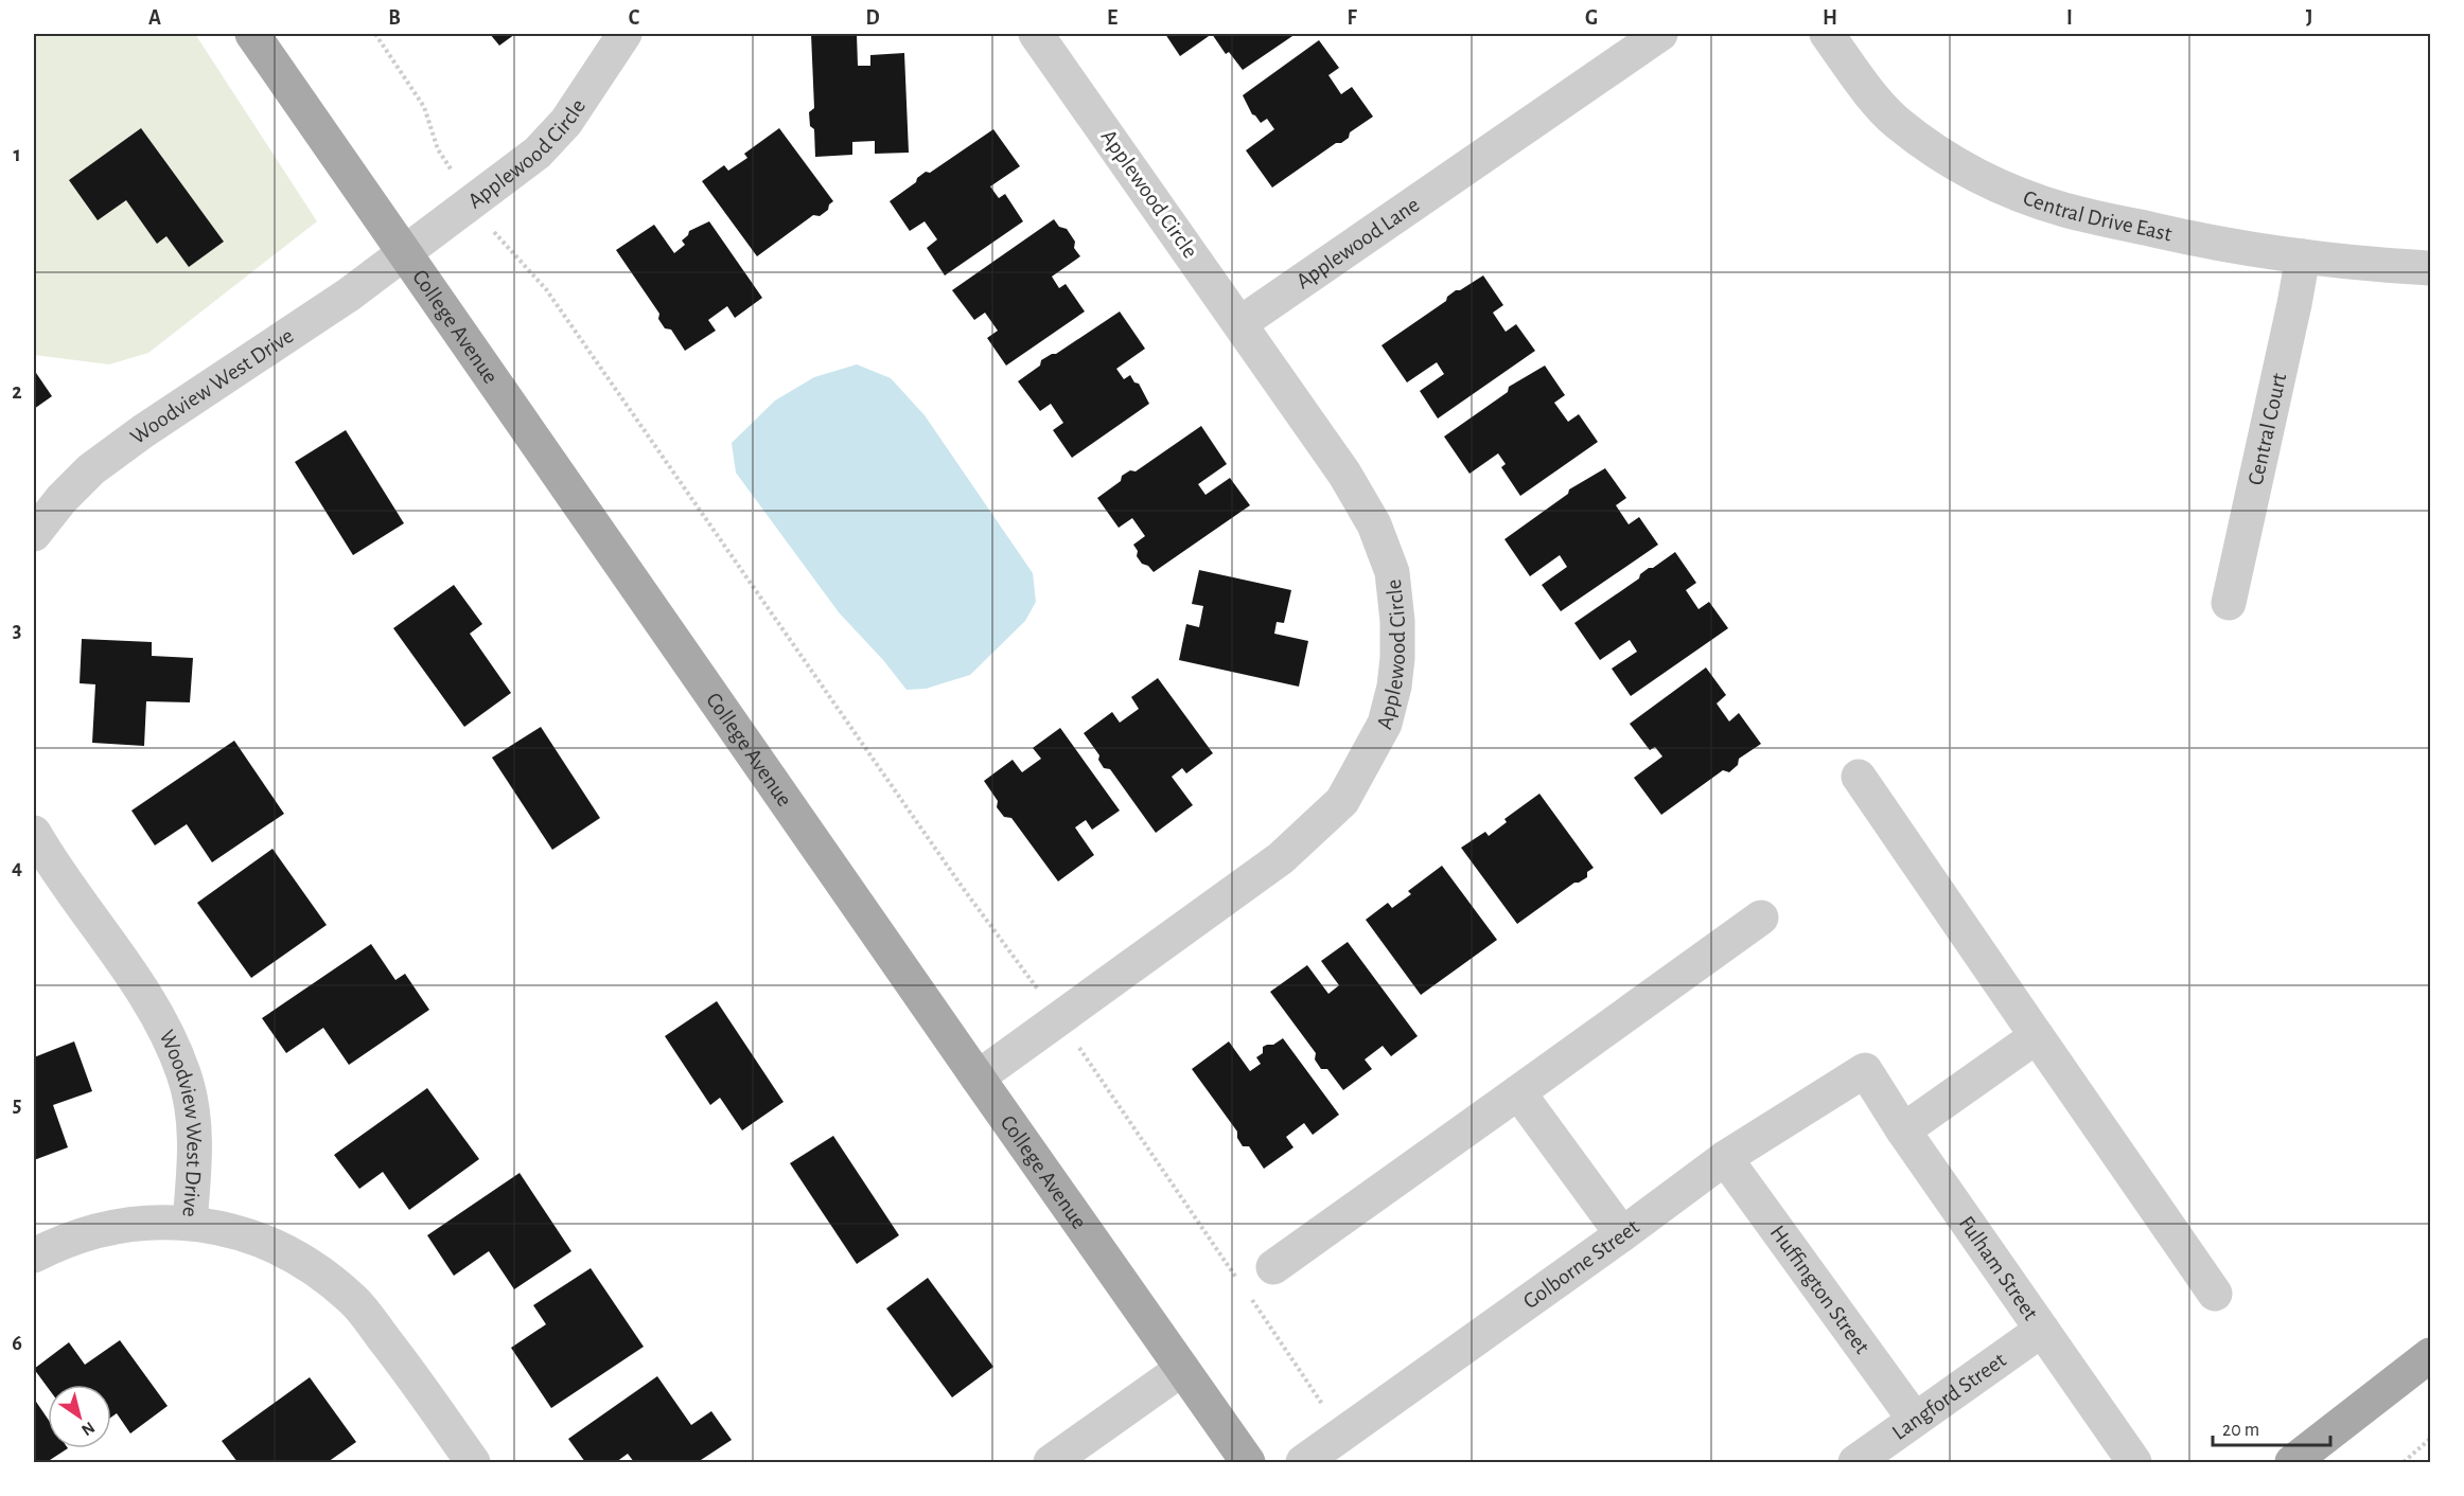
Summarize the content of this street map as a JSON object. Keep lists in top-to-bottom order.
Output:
{
  "streets": {
    "main road": ["College Avenue"],
    "street": [
      "Applewood Circle",
      "Central Drive East",
      "Applewood Lane",
      "Woodview West Drive",
      "Central Court",
      "Golborne Street",
      "Fulham Street",
      "Huffington Street",
      "Langford Street"
    ]
  },
  "crossings": [
    ["Applewood Circle", "Applewood Lane"],
    ["Applewood Circle", "College Avenue"],
    ["Applewood Circle", "Woodview West Drive"],
    ["Central Drive East", "Central Court"],
    ["College Avenue", "Woodview West Drive"],
    ["Golborne Street", "Fulham Street"],
    ["Golborne Street", "Huffington Street"],
    ["Fulham Street", "Langford Street"],
    ["Huffington Street", "Langford Street"]
  ],
  "scale_bar": "20 m",
  "north": "bottom right",
  "grid": {
    "columns": [
      "A",
      "B",
      "C",
      "D",
      "E",
      "F",
      "G",
      "H",
      "I",
      "J"
    ],
    "rows": [
      "1",
      "2",
      "3",
      "4",
      "5",
      "6"
    ]
  }
}
